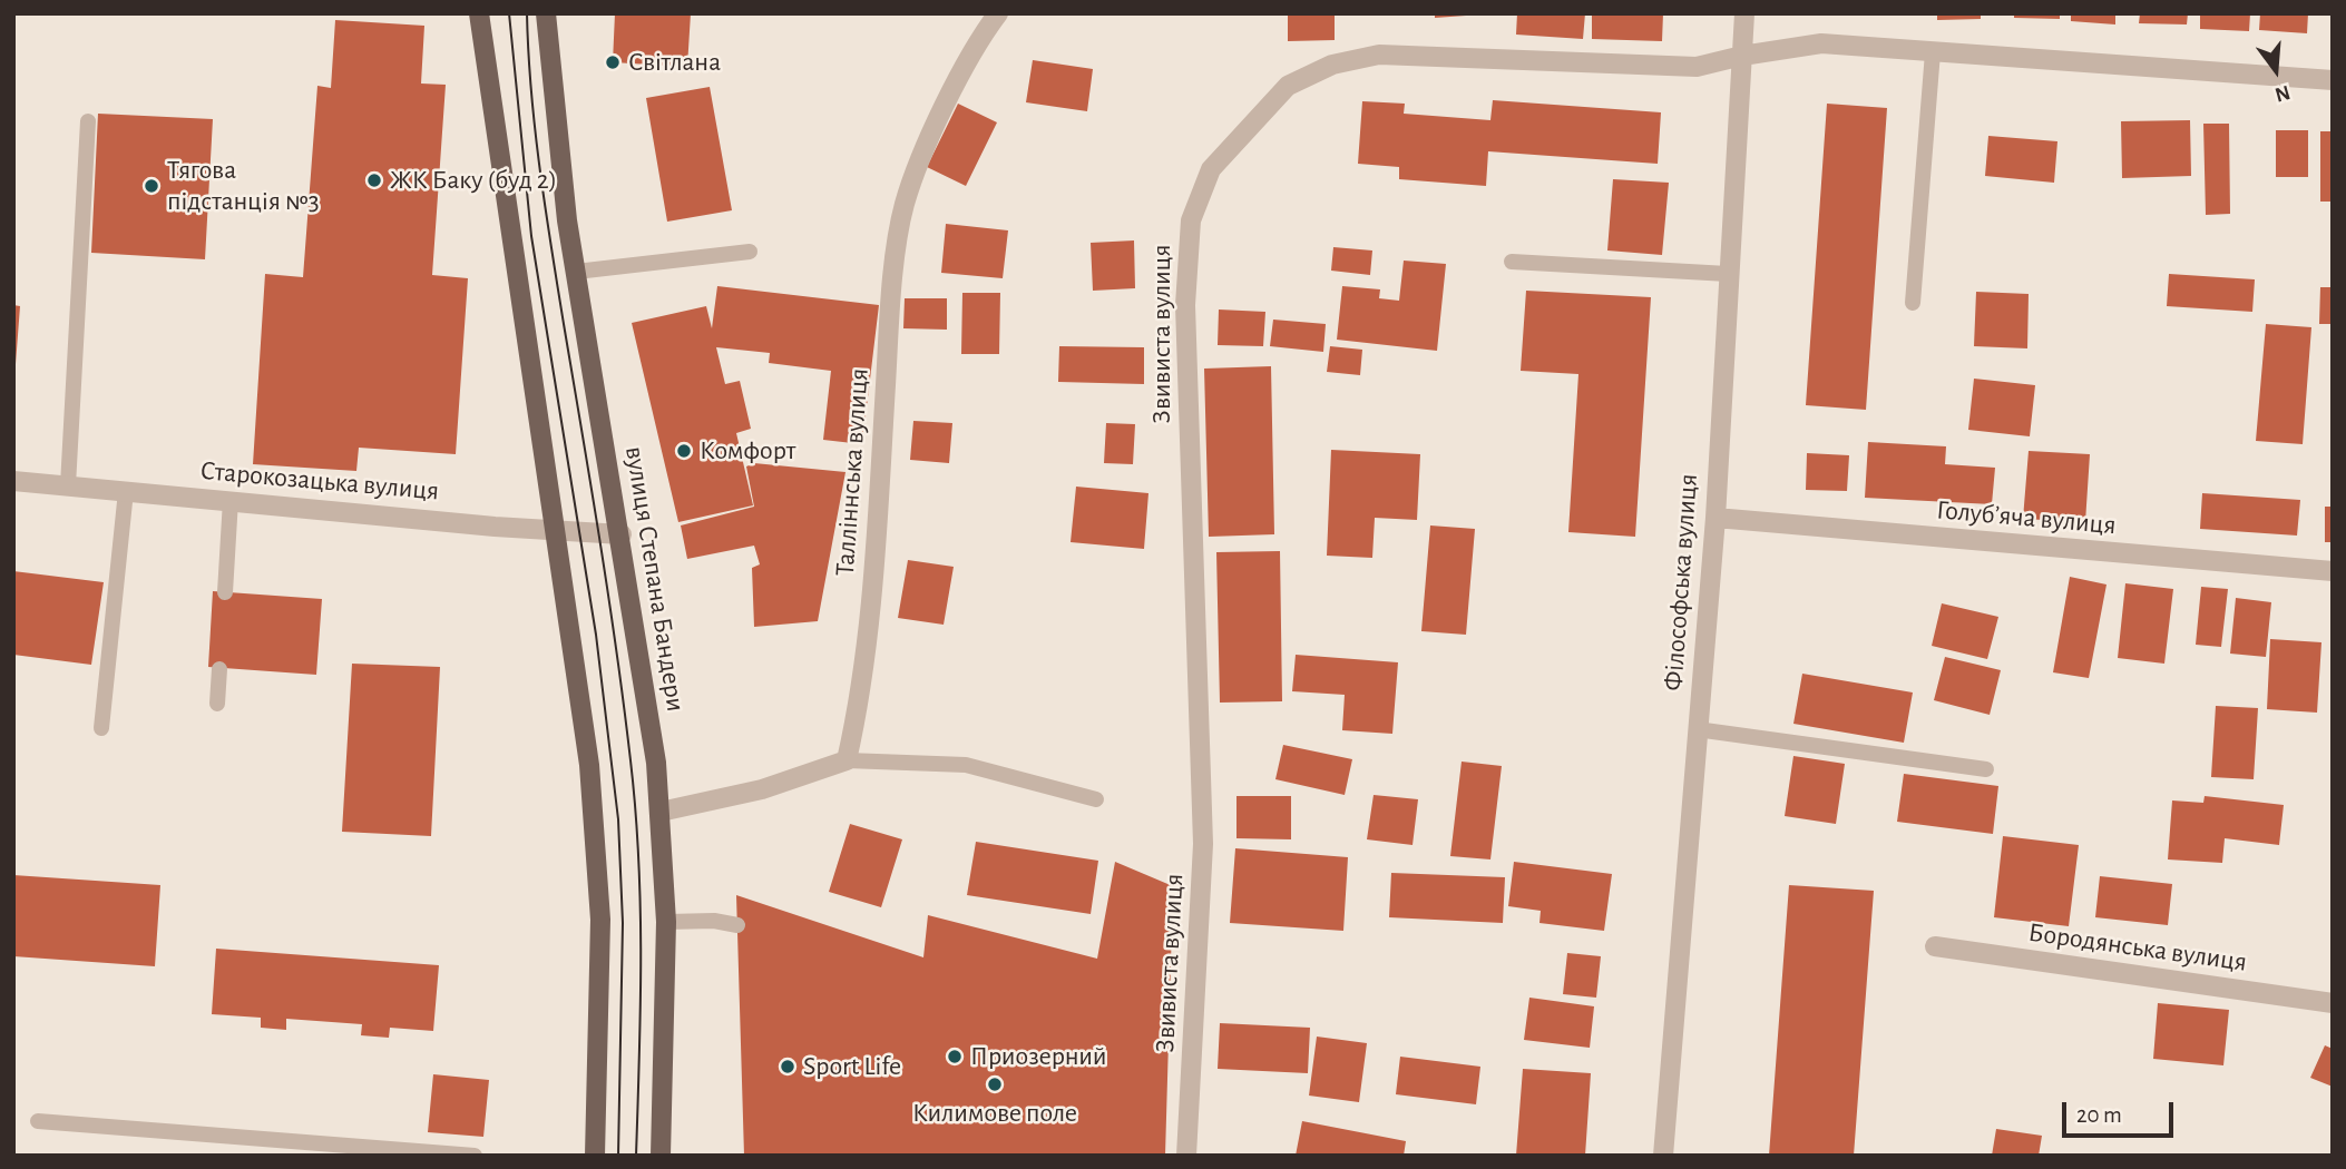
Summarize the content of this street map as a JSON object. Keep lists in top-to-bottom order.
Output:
{
  "streets": {
    "main road": ["вулиця Степана Бандери"],
    "street": [
      "Звивиста вулиця",
      "Талліннська вулиця",
      "Старокозацька вулиця",
      "Голубʼяча вулиця",
      "Філософська вулиця",
      "Бородянська вулиця"
    ]
  },
  "crossings": [
    ["Звивиста вулиця", "Філософська вулиця"],
    ["Старокозацька вулиця", "вулиця Степана Бандери"],
    ["Голубʼяча вулиця", "Філософська вулиця"]
  ],
  "places": [
    "Світлана",
    "ЖК Баку (буд 2)",
    "Тягова пiдстанцiя №3",
    "Комфорт",
    "Приозерний",
    "Sport Life",
    "Килимове поле"
  ],
  "scale_bar": "20 m",
  "north": "bottom"
}
